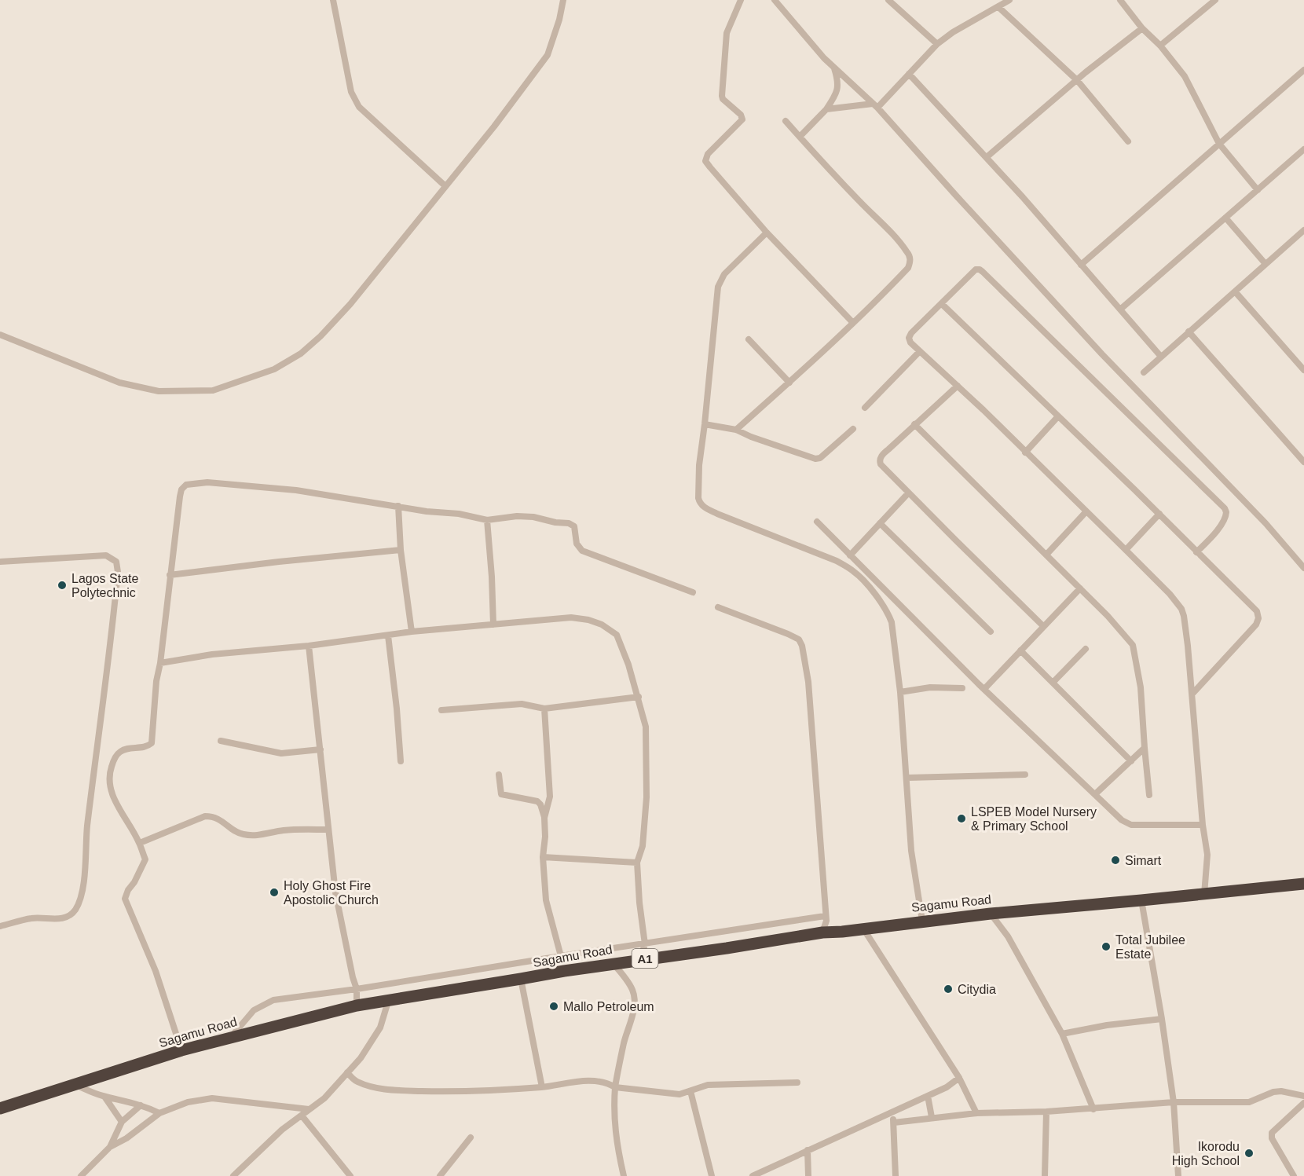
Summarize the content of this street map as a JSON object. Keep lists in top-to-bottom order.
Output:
{
  "streets": {
    "highway": ["Sagamu Road", "A1"]
  },
  "places": [
    "Lagos State Polytechnic",
    "LSPEB Model Nursery & Primary School",
    "Simart",
    "Holy Ghost Fire Apostolic Church",
    "Total Jubilee Estate",
    "Citydia",
    "Mallo Petroleum",
    "Ikorodu High School"
  ]
}
